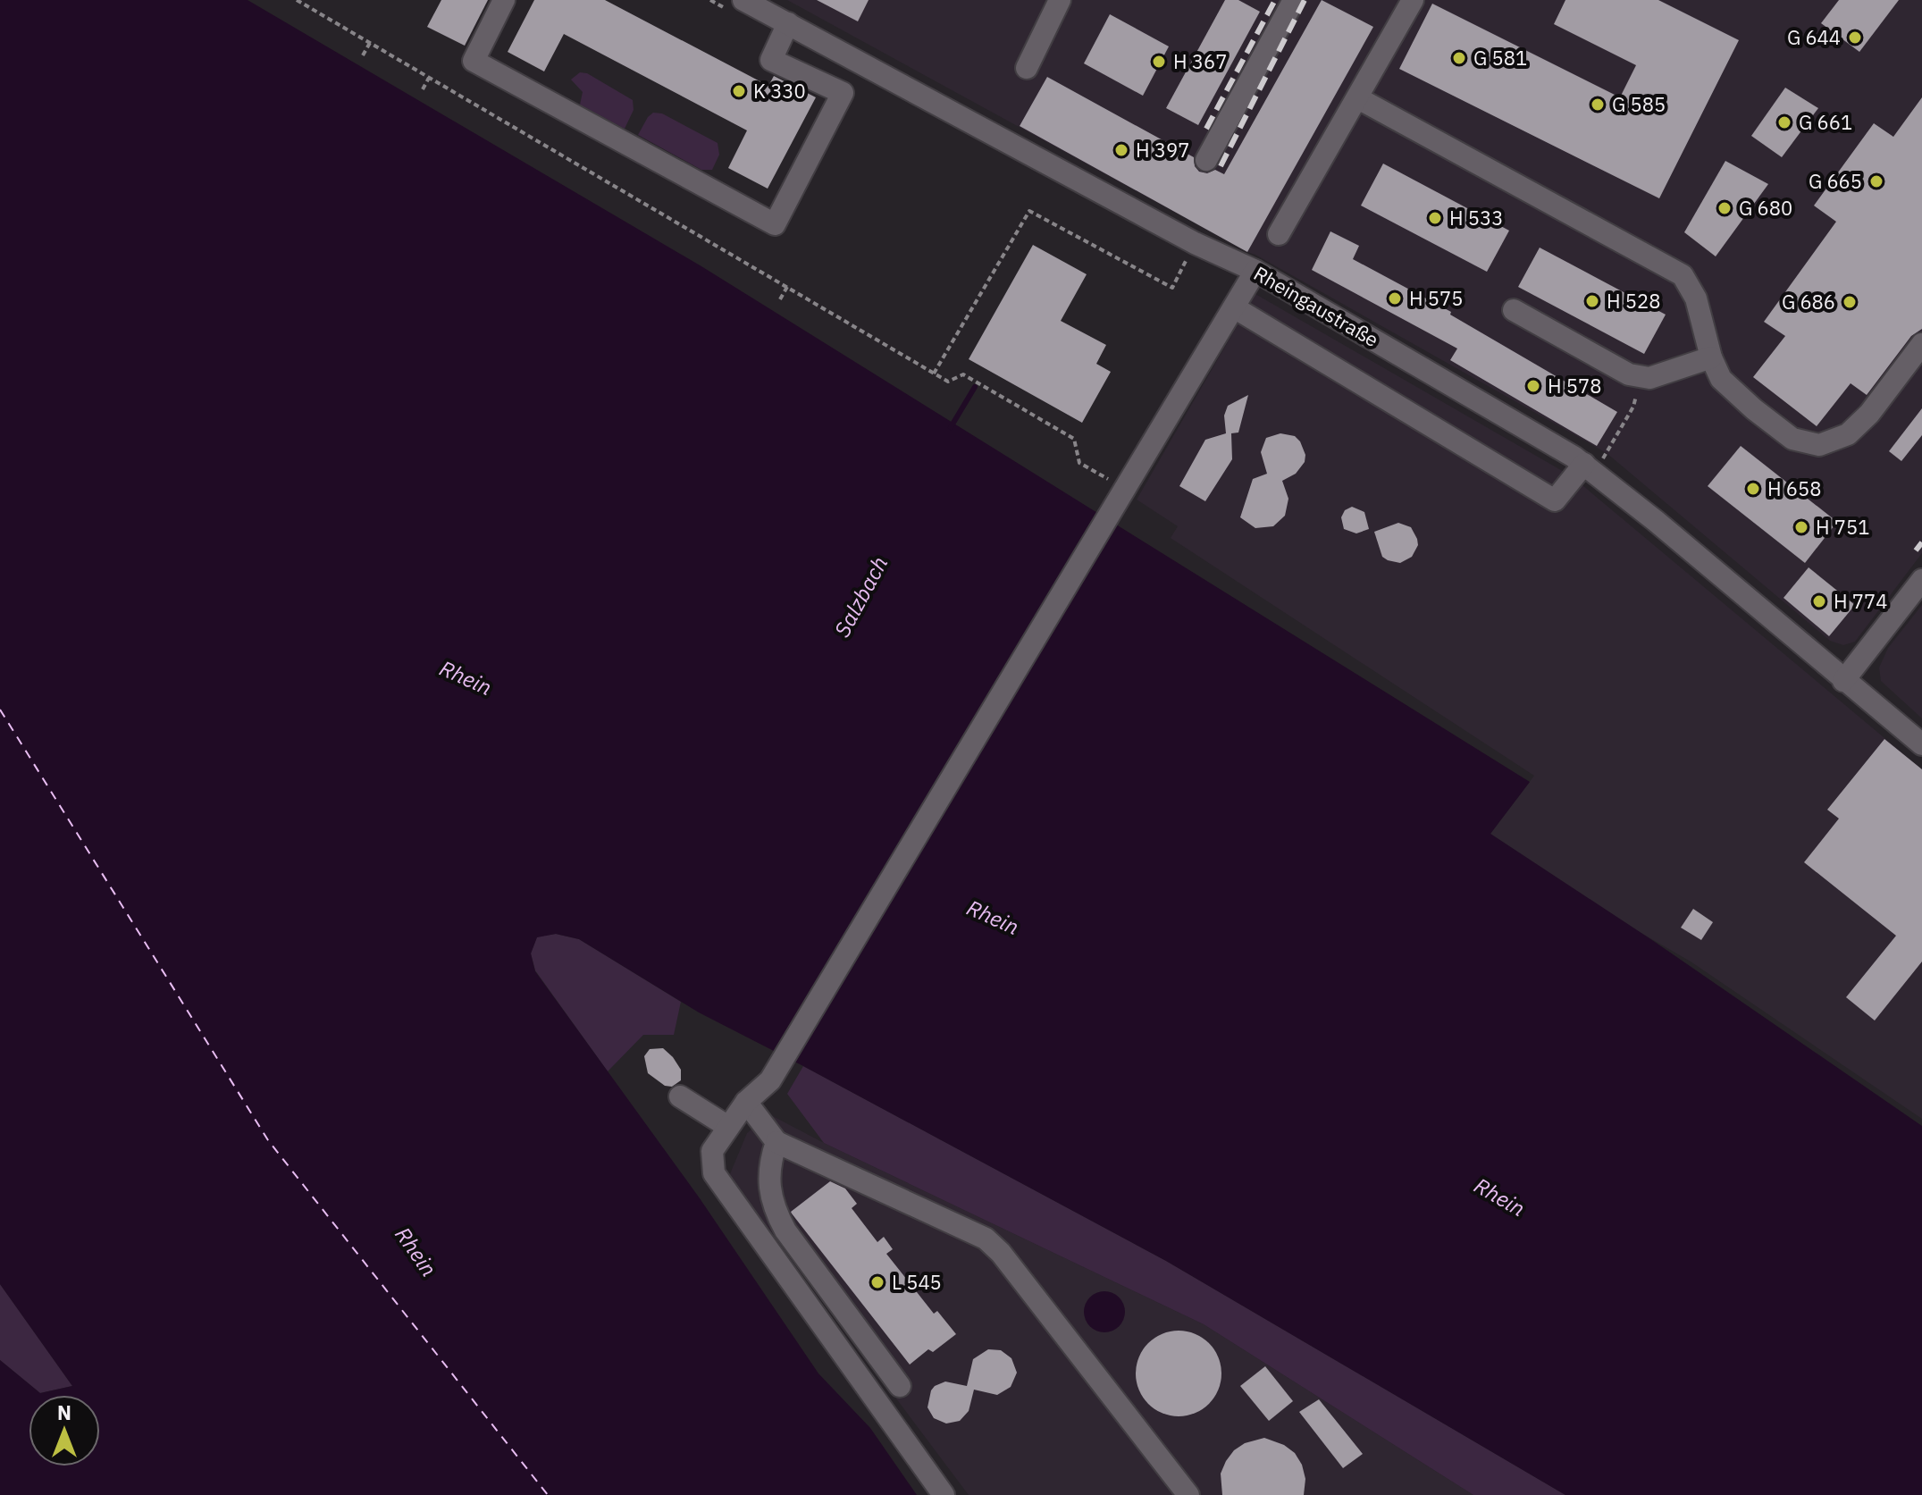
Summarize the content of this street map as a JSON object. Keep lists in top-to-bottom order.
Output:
{
  "streets": {
    "street": ["Rheingaustraße"]
  },
  "water": ["Salzbach", "Rhein"],
  "places": [
    "G 644",
    "G 581",
    "H 367",
    "K 330",
    "G 585",
    "G 661",
    "H 397",
    "G 665",
    "G 680",
    "H 533",
    "H 575",
    "H 528",
    "G 686",
    "H 578",
    "H 658",
    "H 751",
    "H 774",
    "L 545"
  ],
  "north": "top"
}
